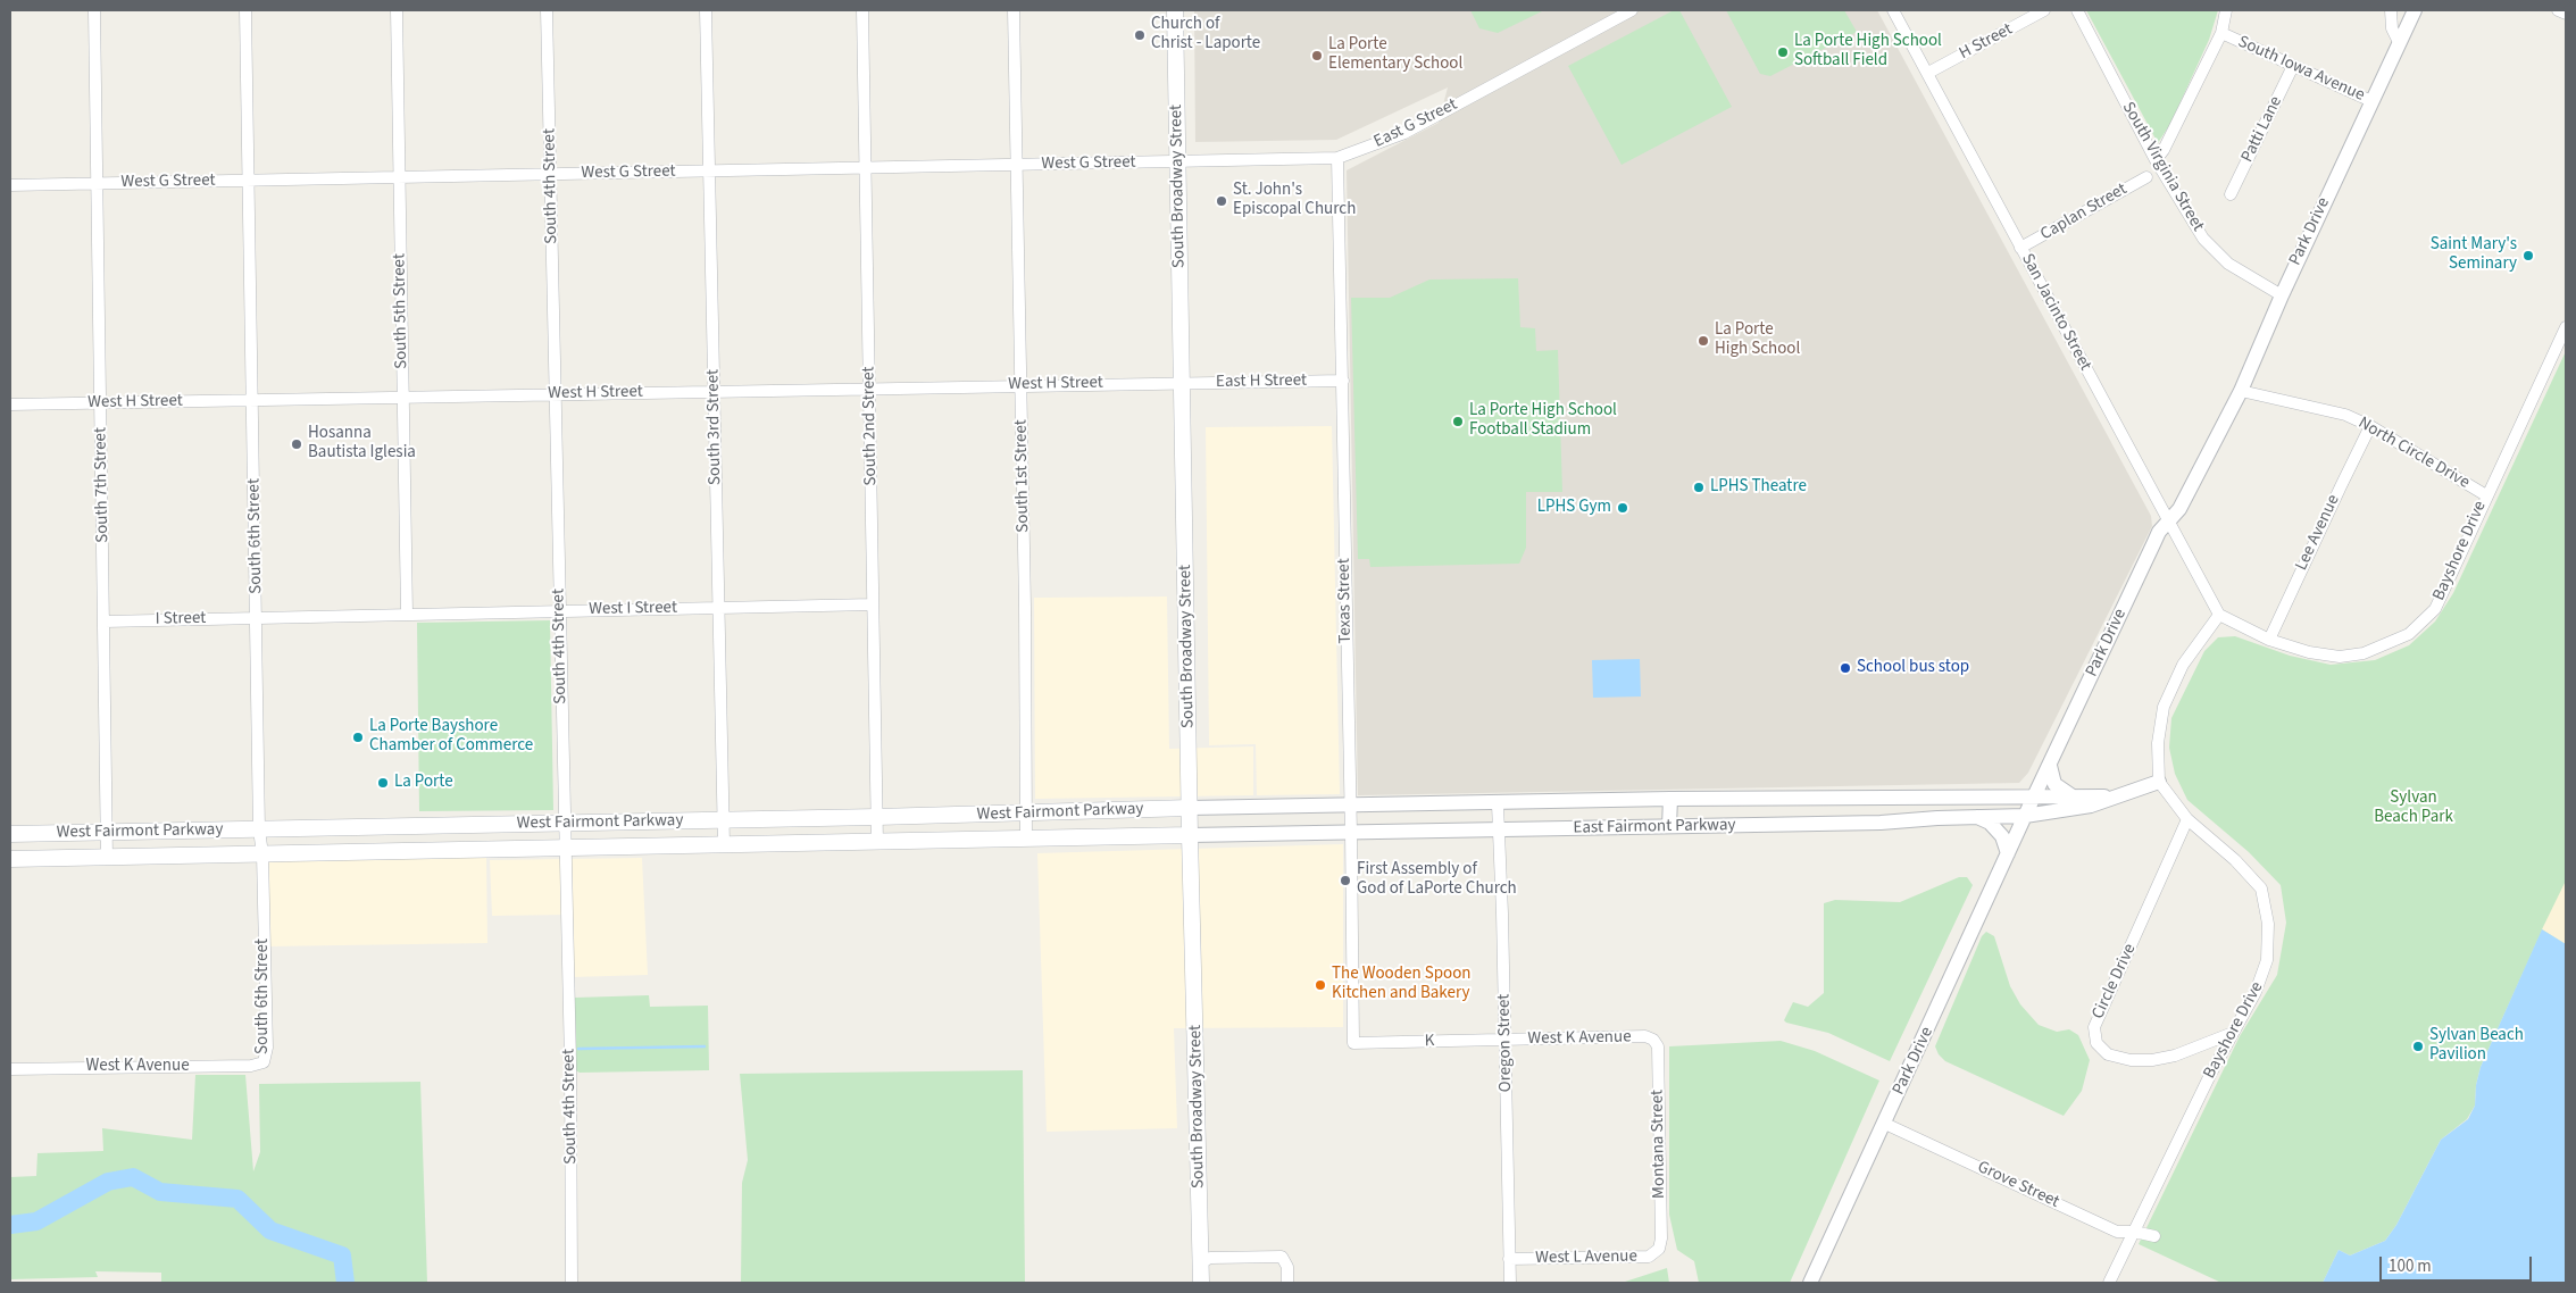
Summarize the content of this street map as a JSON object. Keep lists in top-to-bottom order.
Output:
{
  "streets": {
    "main road": ["South Broadway Street", "West Fairmont Parkway"],
    "street": [
      "H Street",
      "South Iowa Avenue",
      "East G Street",
      "Patti Lane",
      "West G Street",
      "South Virginia Street",
      "South 4th Street",
      "Caplan Street",
      "Park Drive",
      "South 5th Street",
      "San Jacinto Street",
      "East H Street",
      "West H Street",
      "South 2nd Street",
      "South 3rd Street",
      "North Circle Drive",
      "South 1st Street",
      "South 7th Street",
      "Lee Avenue",
      "South 6th Street",
      "Bayshore Drive",
      "Texas Street",
      "West I Street",
      "I Street",
      "East Fairmont Parkway",
      "Circle Drive",
      "West K Avenue",
      "K",
      "Oregon Street",
      "Montana Street",
      "Grove Street",
      "West L Avenue"
    ]
  },
  "crossings": [
    ["H Street", "San Jacinto Street"],
    ["South Iowa Avenue", "Patti Lane"],
    ["South Iowa Avenue", "Park Drive"],
    ["East G Street", "West G Street"],
    ["East G Street", "South Broadway Street"],
    ["East G Street", "Texas Street"],
    ["West G Street", "South 4th Street"],
    ["West G Street", "South Broadway Street"],
    ["West G Street", "South 5th Street"],
    ["West G Street", "South 2nd Street"],
    ["West G Street", "South 3rd Street"],
    ["West G Street", "South 1st Street"],
    ["West G Street", "South 7th Street"],
    ["West G Street", "South 6th Street"],
    ["South Virginia Street", "Park Drive"],
    ["South 4th Street", "West H Street"],
    ["South 4th Street", "West I Street"],
    ["South 4th Street", "West Fairmont Parkway"],
    ["South Broadway Street", "East H Street"],
    ["South Broadway Street", "West H Street"],
    ["South Broadway Street", "West Fairmont Parkway"],
    ["South Broadway Street", "East Fairmont Parkway"],
    ["Caplan Street", "San Jacinto Street"],
    ["Park Drive", "San Jacinto Street"],
    ["Park Drive", "North Circle Drive"],
    ["Park Drive", "East Fairmont Parkway"],
    ["Park Drive", "Grove Street"],
    ["South 5th Street", "West H Street"],
    ["South 5th Street", "West I Street"],
    ["San Jacinto Street", "Bayshore Drive"],
    ["East H Street", "West H Street"],
    ["East H Street", "Texas Street"],
    ["West H Street", "South 2nd Street"],
    ["West H Street", "South 3rd Street"],
    ["West H Street", "South 1st Street"],
    ["West H Street", "South 7th Street"],
    ["West H Street", "South 6th Street"],
    ["South 2nd Street", "West I Street"],
    ["South 2nd Street", "West Fairmont Parkway"],
    ["South 3rd Street", "West I Street"],
    ["South 3rd Street", "West Fairmont Parkway"],
    ["North Circle Drive", "Lee Avenue"],
    ["North Circle Drive", "Bayshore Drive"],
    ["South 1st Street", "West Fairmont Parkway"],
    ["South 7th Street", "I Street"],
    ["South 7th Street", "West Fairmont Parkway"],
    ["Lee Avenue", "Bayshore Drive"],
    ["South 6th Street", "West I Street"],
    ["South 6th Street", "I Street"],
    ["South 6th Street", "West Fairmont Parkway"],
    ["South 6th Street", "West K Avenue"],
    ["Bayshore Drive", "East Fairmont Parkway"],
    ["Bayshore Drive", "Circle Drive"],
    ["Bayshore Drive", "Grove Street"],
    ["Texas Street", "East Fairmont Parkway"],
    ["Texas Street", "K"],
    ["West I Street", "I Street"],
    ["West Fairmont Parkway", "East Fairmont Parkway"],
    ["East Fairmont Parkway", "Oregon Street"],
    ["West K Avenue", "K"],
    ["West K Avenue", "Oregon Street"],
    ["West K Avenue", "Montana Street"],
    ["K", "Oregon Street"],
    ["Oregon Street", "West L Avenue"],
    ["Montana Street", "West L Avenue"]
  ],
  "parks": ["Sylvan Beach Park"],
  "places": [
    "Church of Christ - Laporte",
    "La Porte High School Softball Field",
    "La Porte Elementary School",
    "St. John's Episcopal Church",
    "Saint Mary's Seminary",
    "La Porte High School",
    "La Porte High School Football Stadium",
    "Hosanna Bautista Iglesia",
    "LPHS Theatre",
    "LPHS Gym",
    "School bus stop",
    "La Porte Bayshore Chamber of Commerce",
    "La Porte",
    "First Assembly of God of LaPorte Church",
    "The Wooden Spoon Kitchen and Bakery",
    "Sylvan Beach Pavilion"
  ],
  "scale_bar": "100 m"
}
